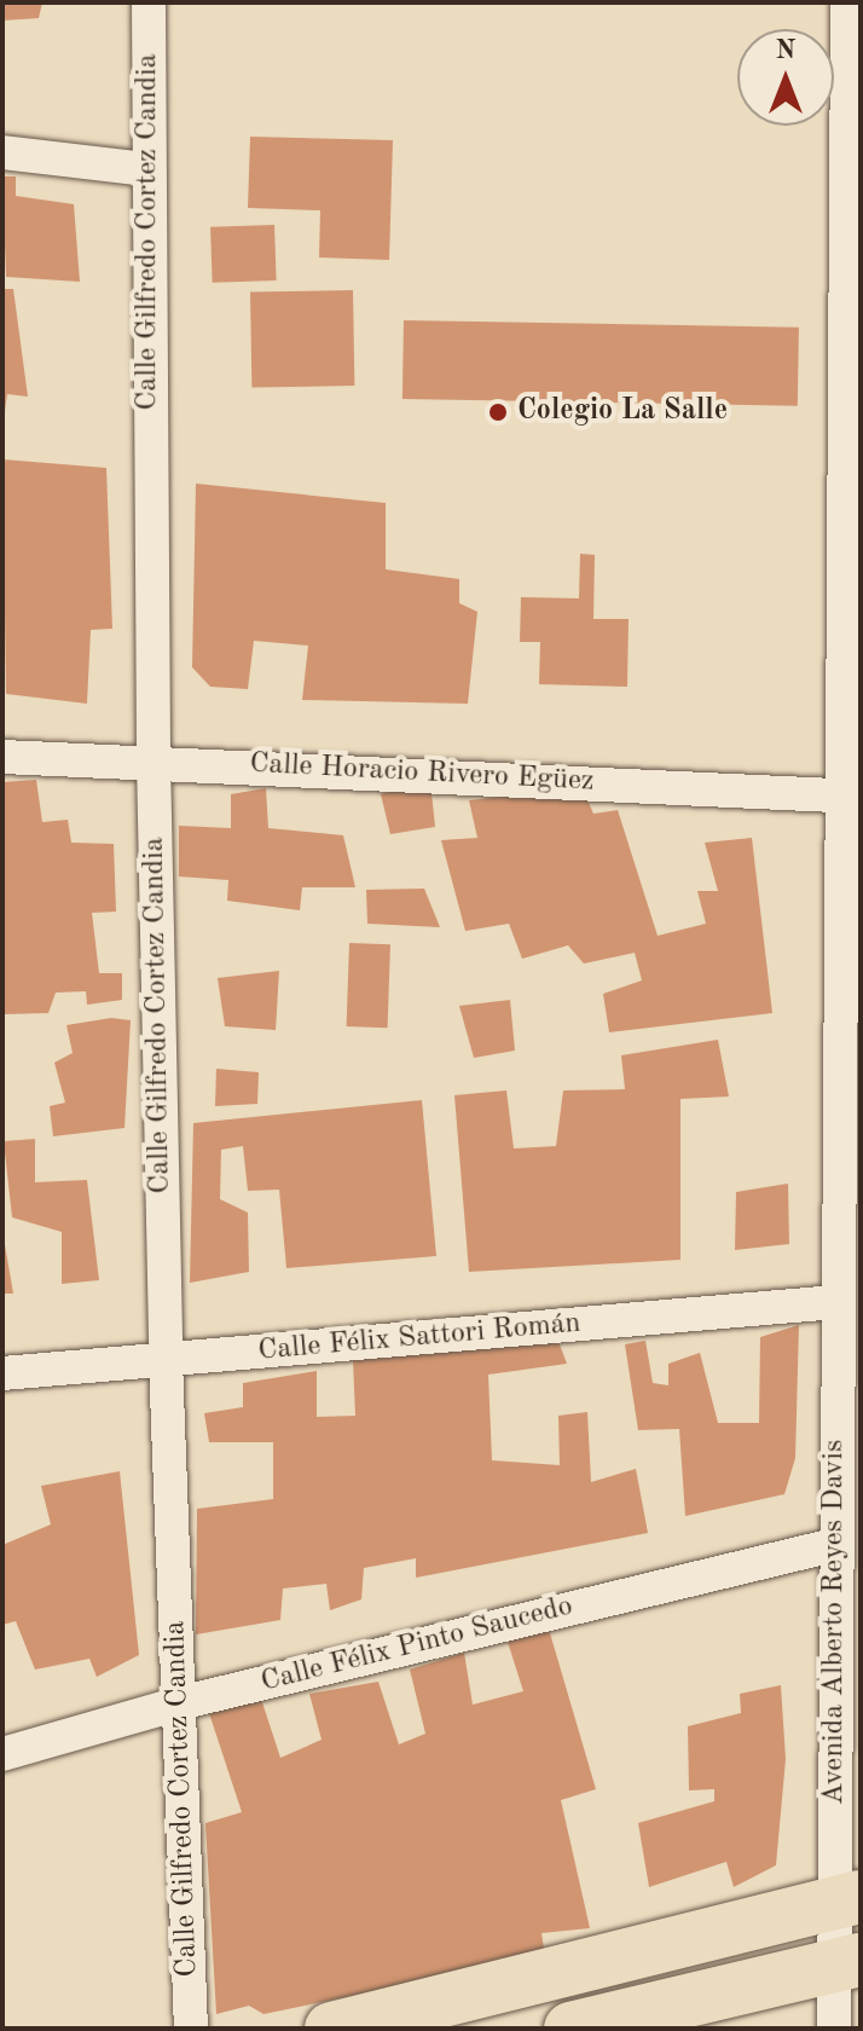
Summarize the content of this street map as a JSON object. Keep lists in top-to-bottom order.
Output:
{
  "streets": {
    "street": [
      "Calle Gilfredo Cortez Candia",
      "Calle Horacio Rivero Egüez",
      "Calle Félix Sattori Román",
      "Avenida Alberto Reyes Davis",
      "Calle Félix Pinto Saucedo"
    ]
  },
  "crossings": [
    ["Calle Gilfredo Cortez Candia", "Calle Horacio Rivero Egüez"],
    ["Calle Gilfredo Cortez Candia", "Calle Félix Sattori Román"],
    ["Calle Gilfredo Cortez Candia", "Calle Félix Pinto Saucedo"],
    ["Calle Horacio Rivero Egüez", "Avenida Alberto Reyes Davis"],
    ["Calle Félix Sattori Román", "Avenida Alberto Reyes Davis"],
    ["Avenida Alberto Reyes Davis", "Calle Félix Pinto Saucedo"]
  ],
  "places": ["Colegio La Salle"],
  "north": "top"
}
